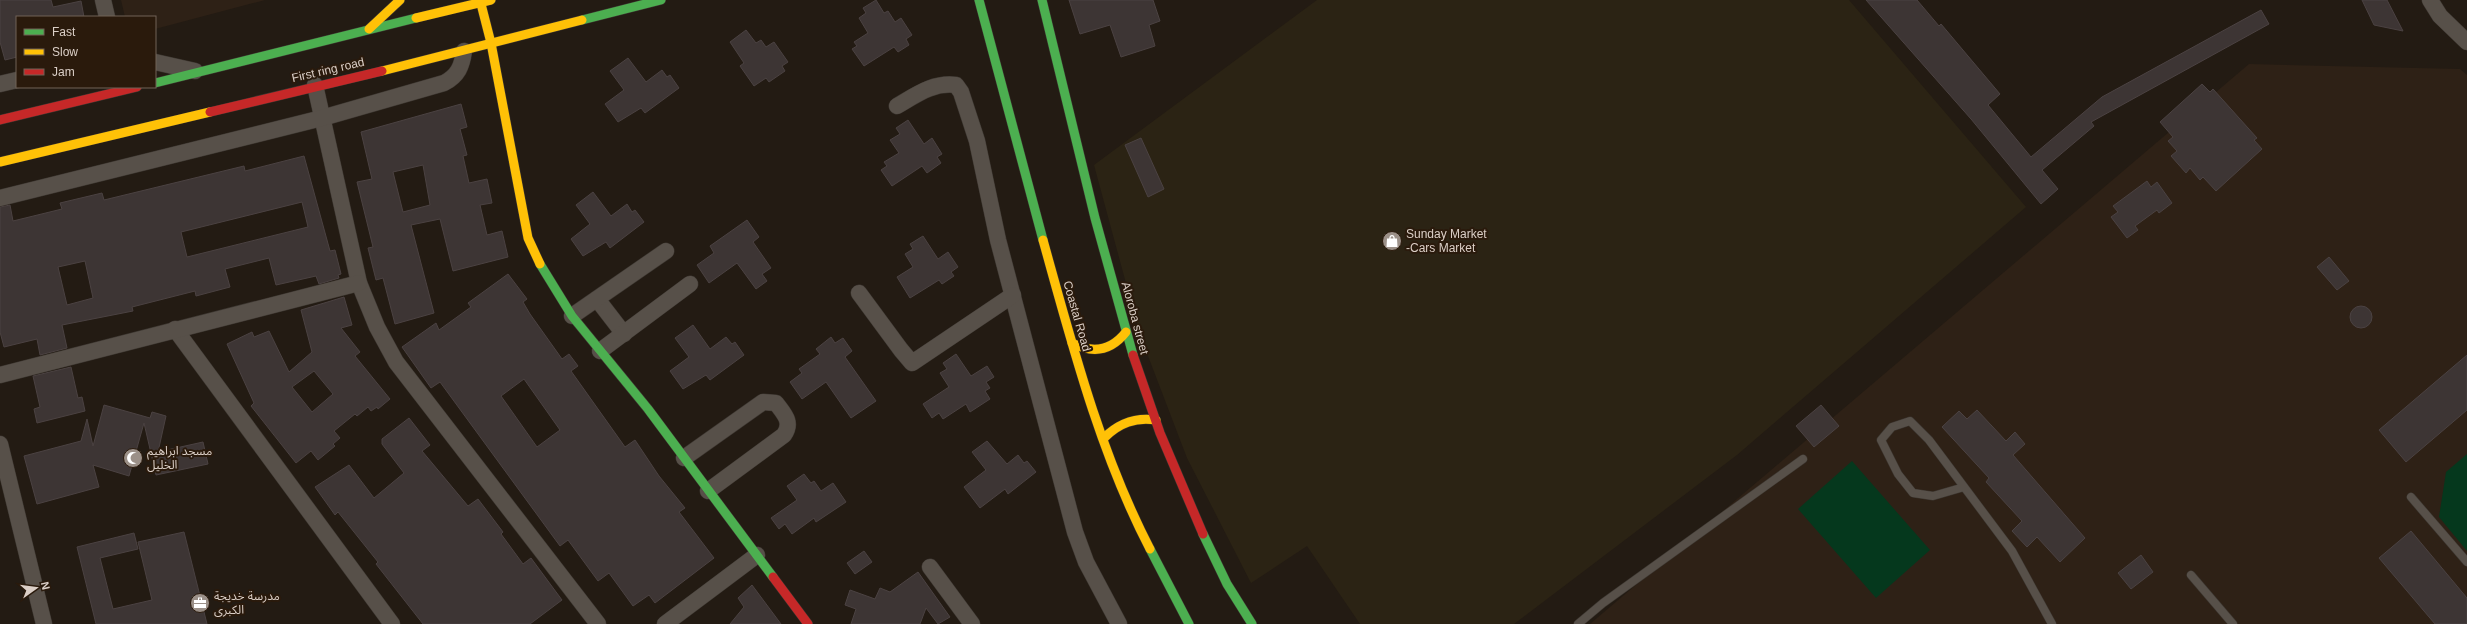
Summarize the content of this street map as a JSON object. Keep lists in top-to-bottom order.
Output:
{
  "streets": {
    "main road": ["First ring road", "Coastal Road", "Aloroba street"]
  },
  "places": {
    "shop": ["Sunday Market -Cars Market"],
    "mosque": ["مسجد ابراهيم الخليل"],
    "office": ["مدرسة خديجة الكبرى"]
  },
  "legend": ["Fast", "Slow", "Jam"],
  "north": "right"
}
